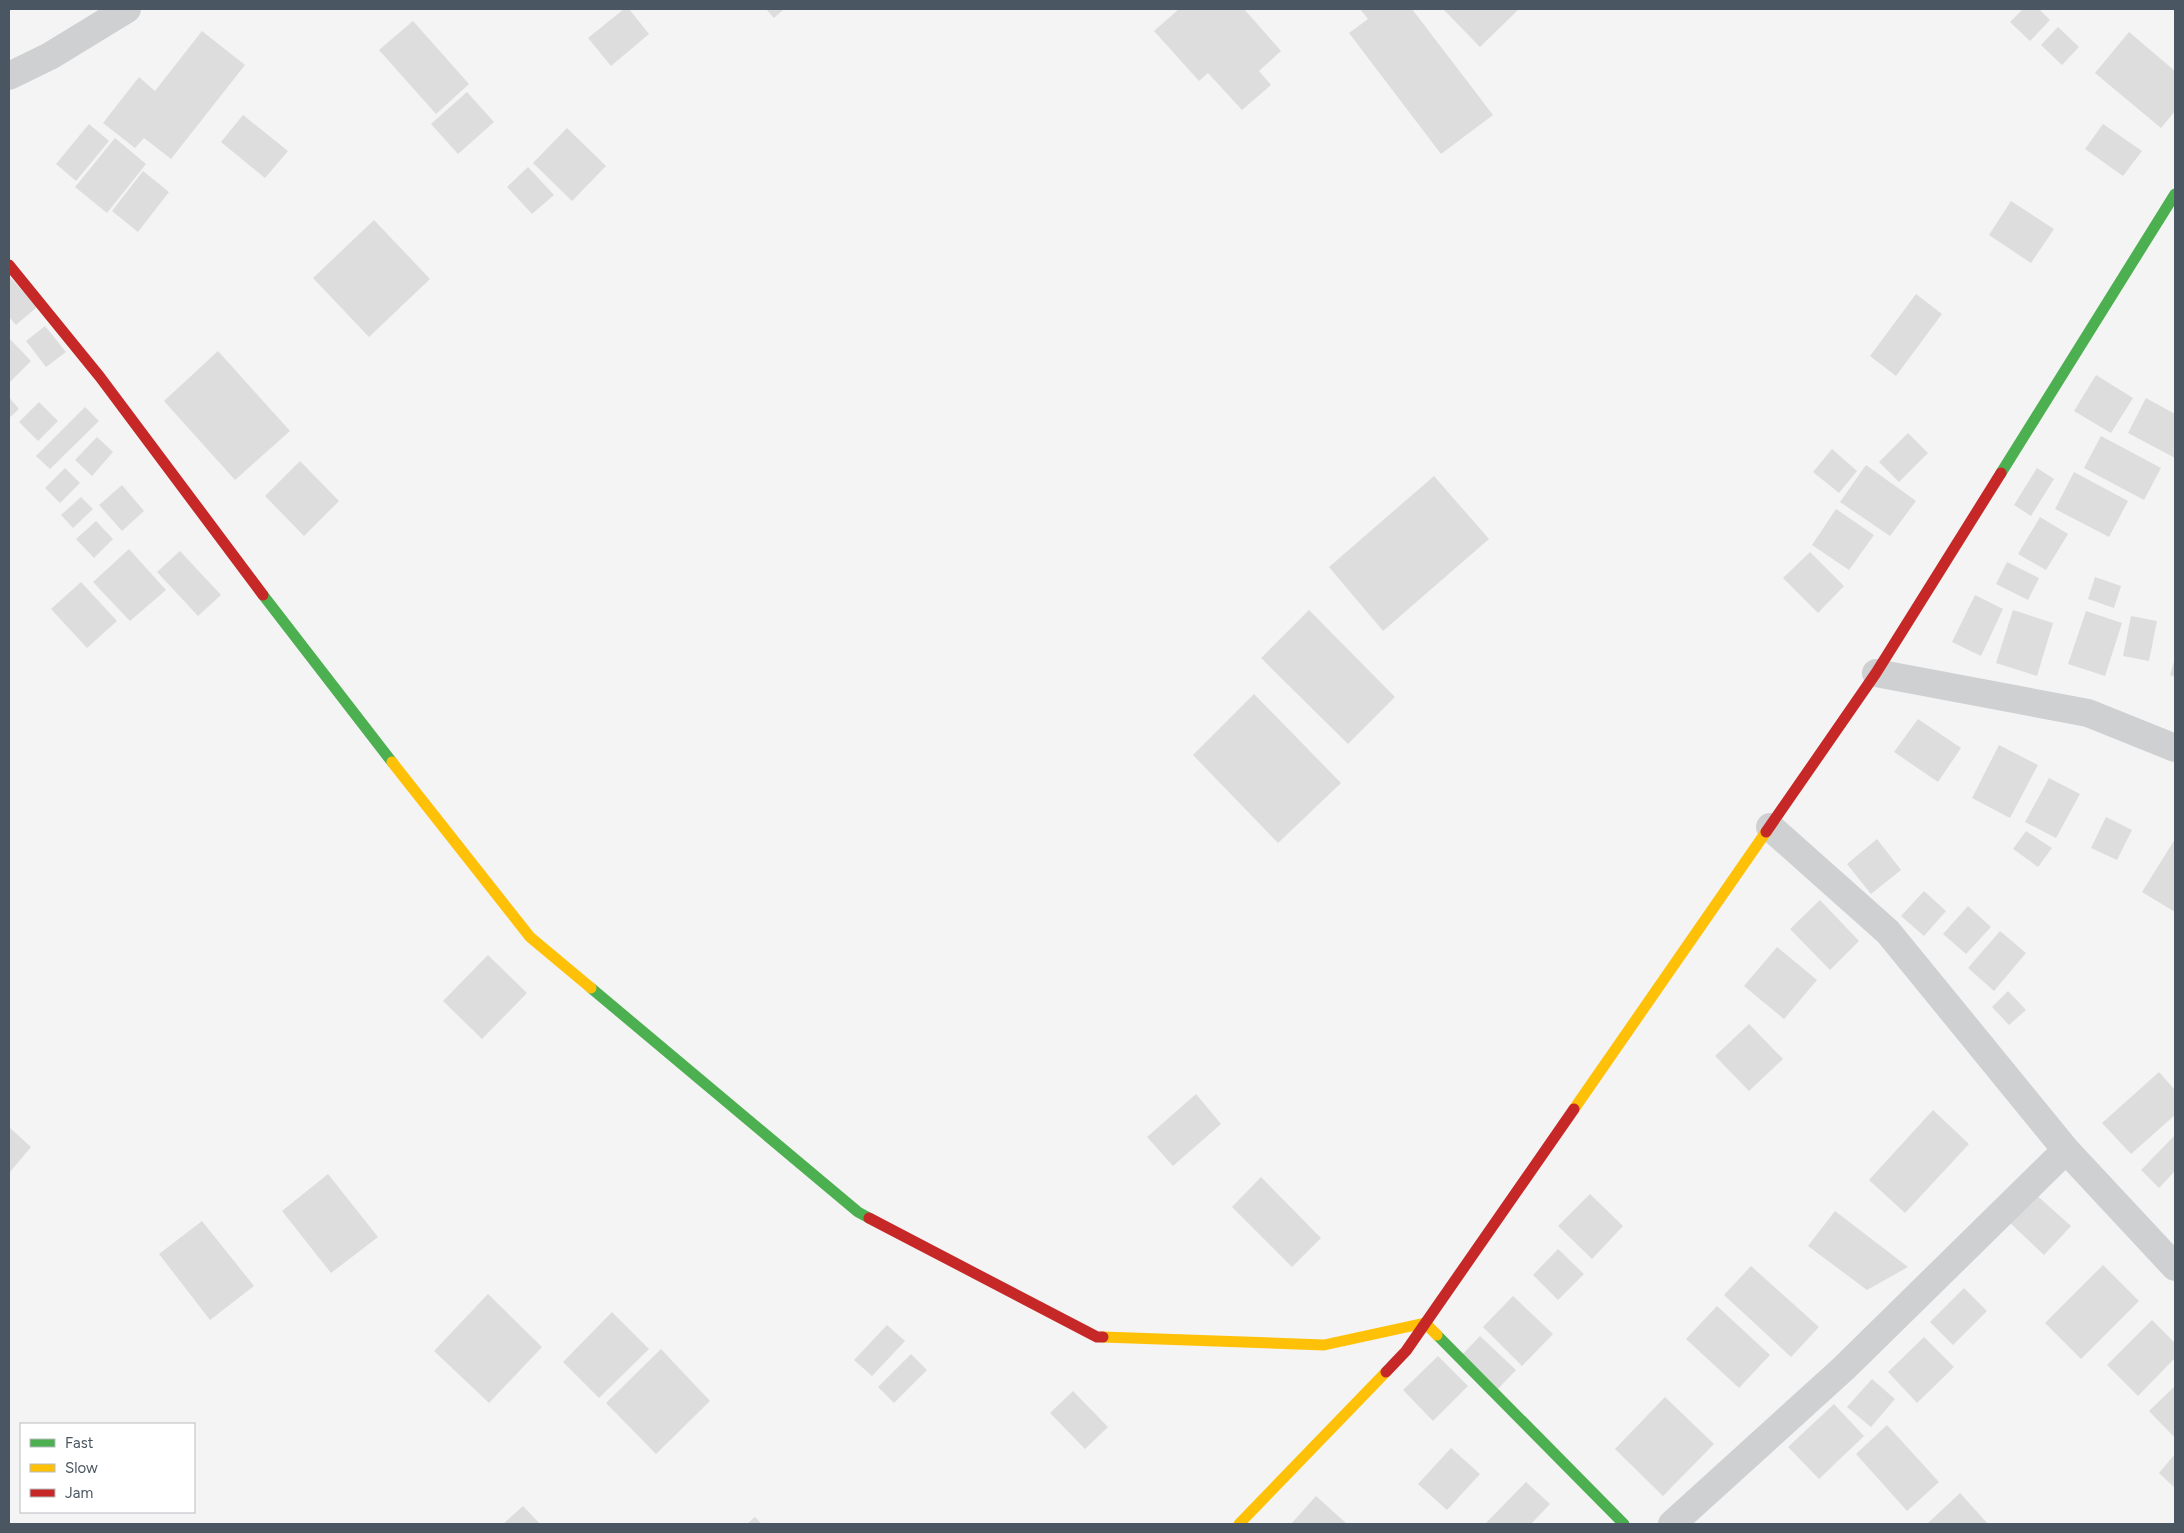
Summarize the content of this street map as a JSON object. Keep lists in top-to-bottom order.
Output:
{
  "legend": ["Fast", "Slow", "Jam"]
}
